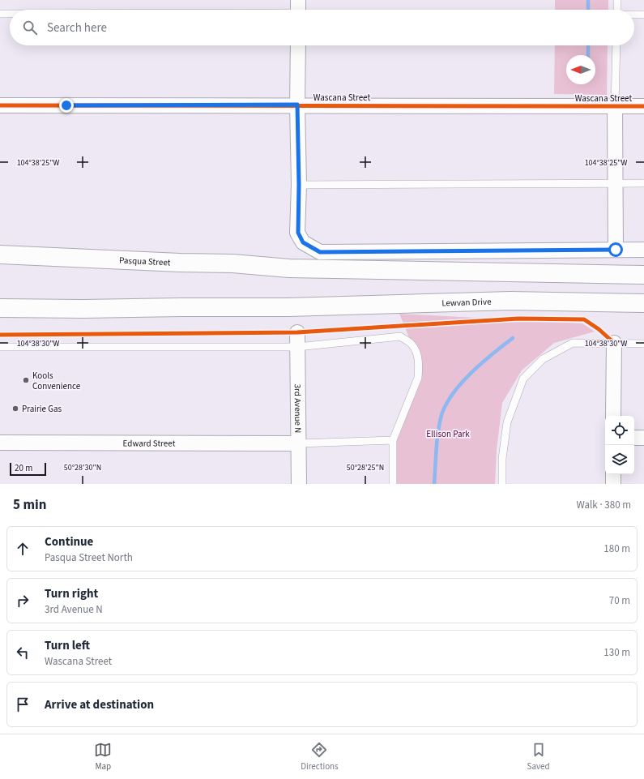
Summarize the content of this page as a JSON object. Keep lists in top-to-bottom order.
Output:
{
  "streets": {
    "main road": ["Pasqua Street", "Lewvan Drive"],
    "street": ["Wascana Street", "3rd Avenue N", "Edward Street"]
  },
  "crossings": [
    ["3rd Avenue N", "Edward Street"]
  ],
  "parks": ["Ellison Park"],
  "places": ["Kools Convenience", "Prairie Gas"],
  "scale_bar": "20 m",
  "north": "left",
  "page": {
    "search": "Search here",
    "scale": "20 m",
    "heading": ["5 min", "Walk · 380 m"],
    "list": [
      ["Continue", "Pasqua Street North", "180 m"],
      ["Turn right", "3rd Avenue N", "70 m"],
      ["Turn left", "Wascana Street", "130 m"],
      "Arrive at destination"
    ],
    "nav": ["Map", "Directions", "Saved"]
  },
  "coordinates": [
    "104°38'25\"W",
    "104°38'30\"W",
    "50°28'30\"N",
    "50°28'25\"N"
  ]
}
